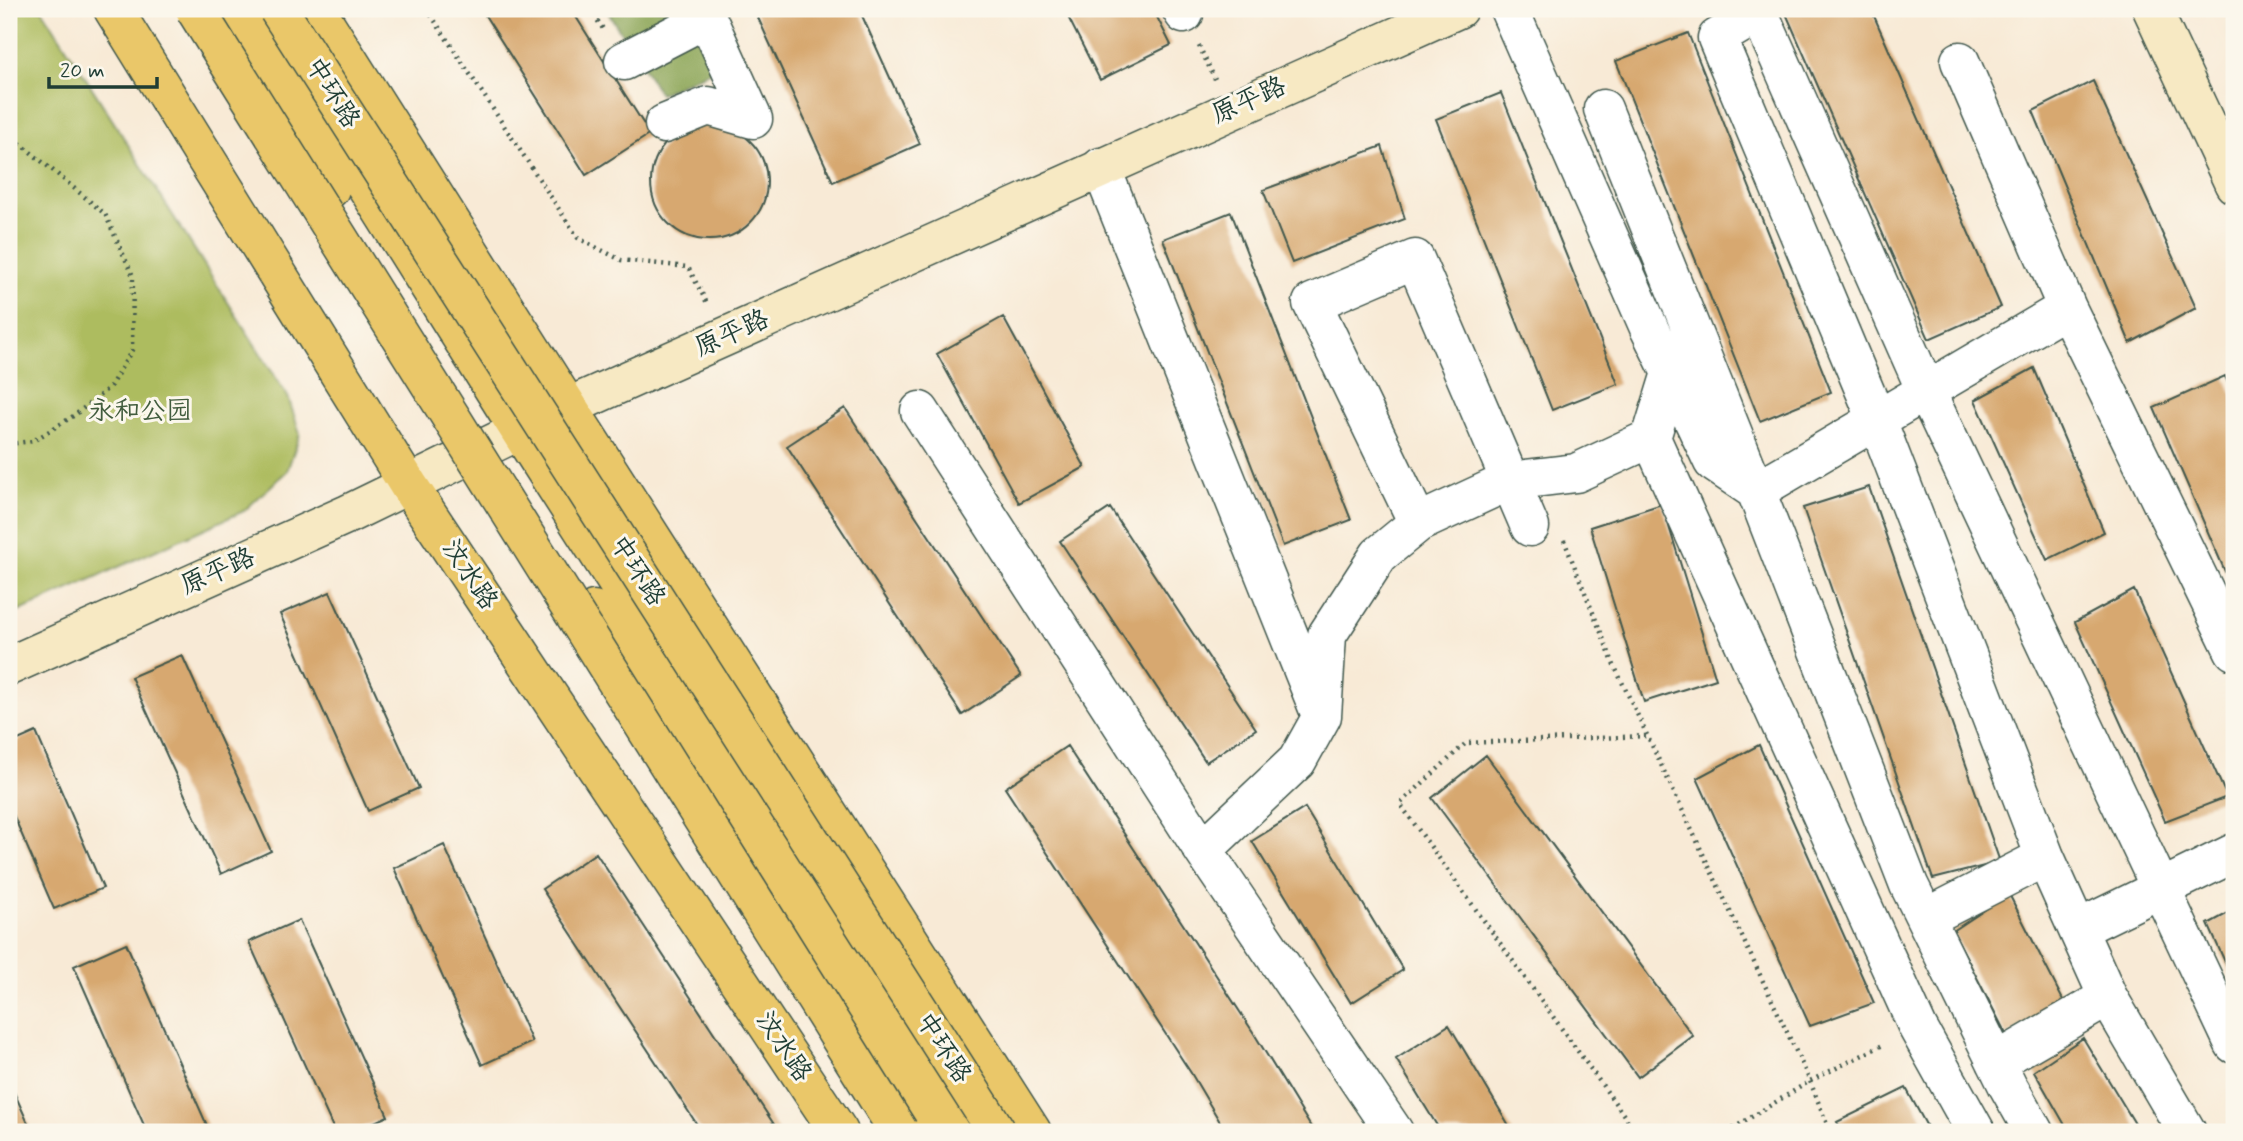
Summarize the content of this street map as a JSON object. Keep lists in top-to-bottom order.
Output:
{
  "streets": {
    "main road": ["中环路", "汶水路"],
    "street": ["原平路"]
  },
  "crossings": [
    ["原平路", "汶水路"]
  ],
  "parks": ["永和公园"],
  "scale_bar": "20 m"
}
